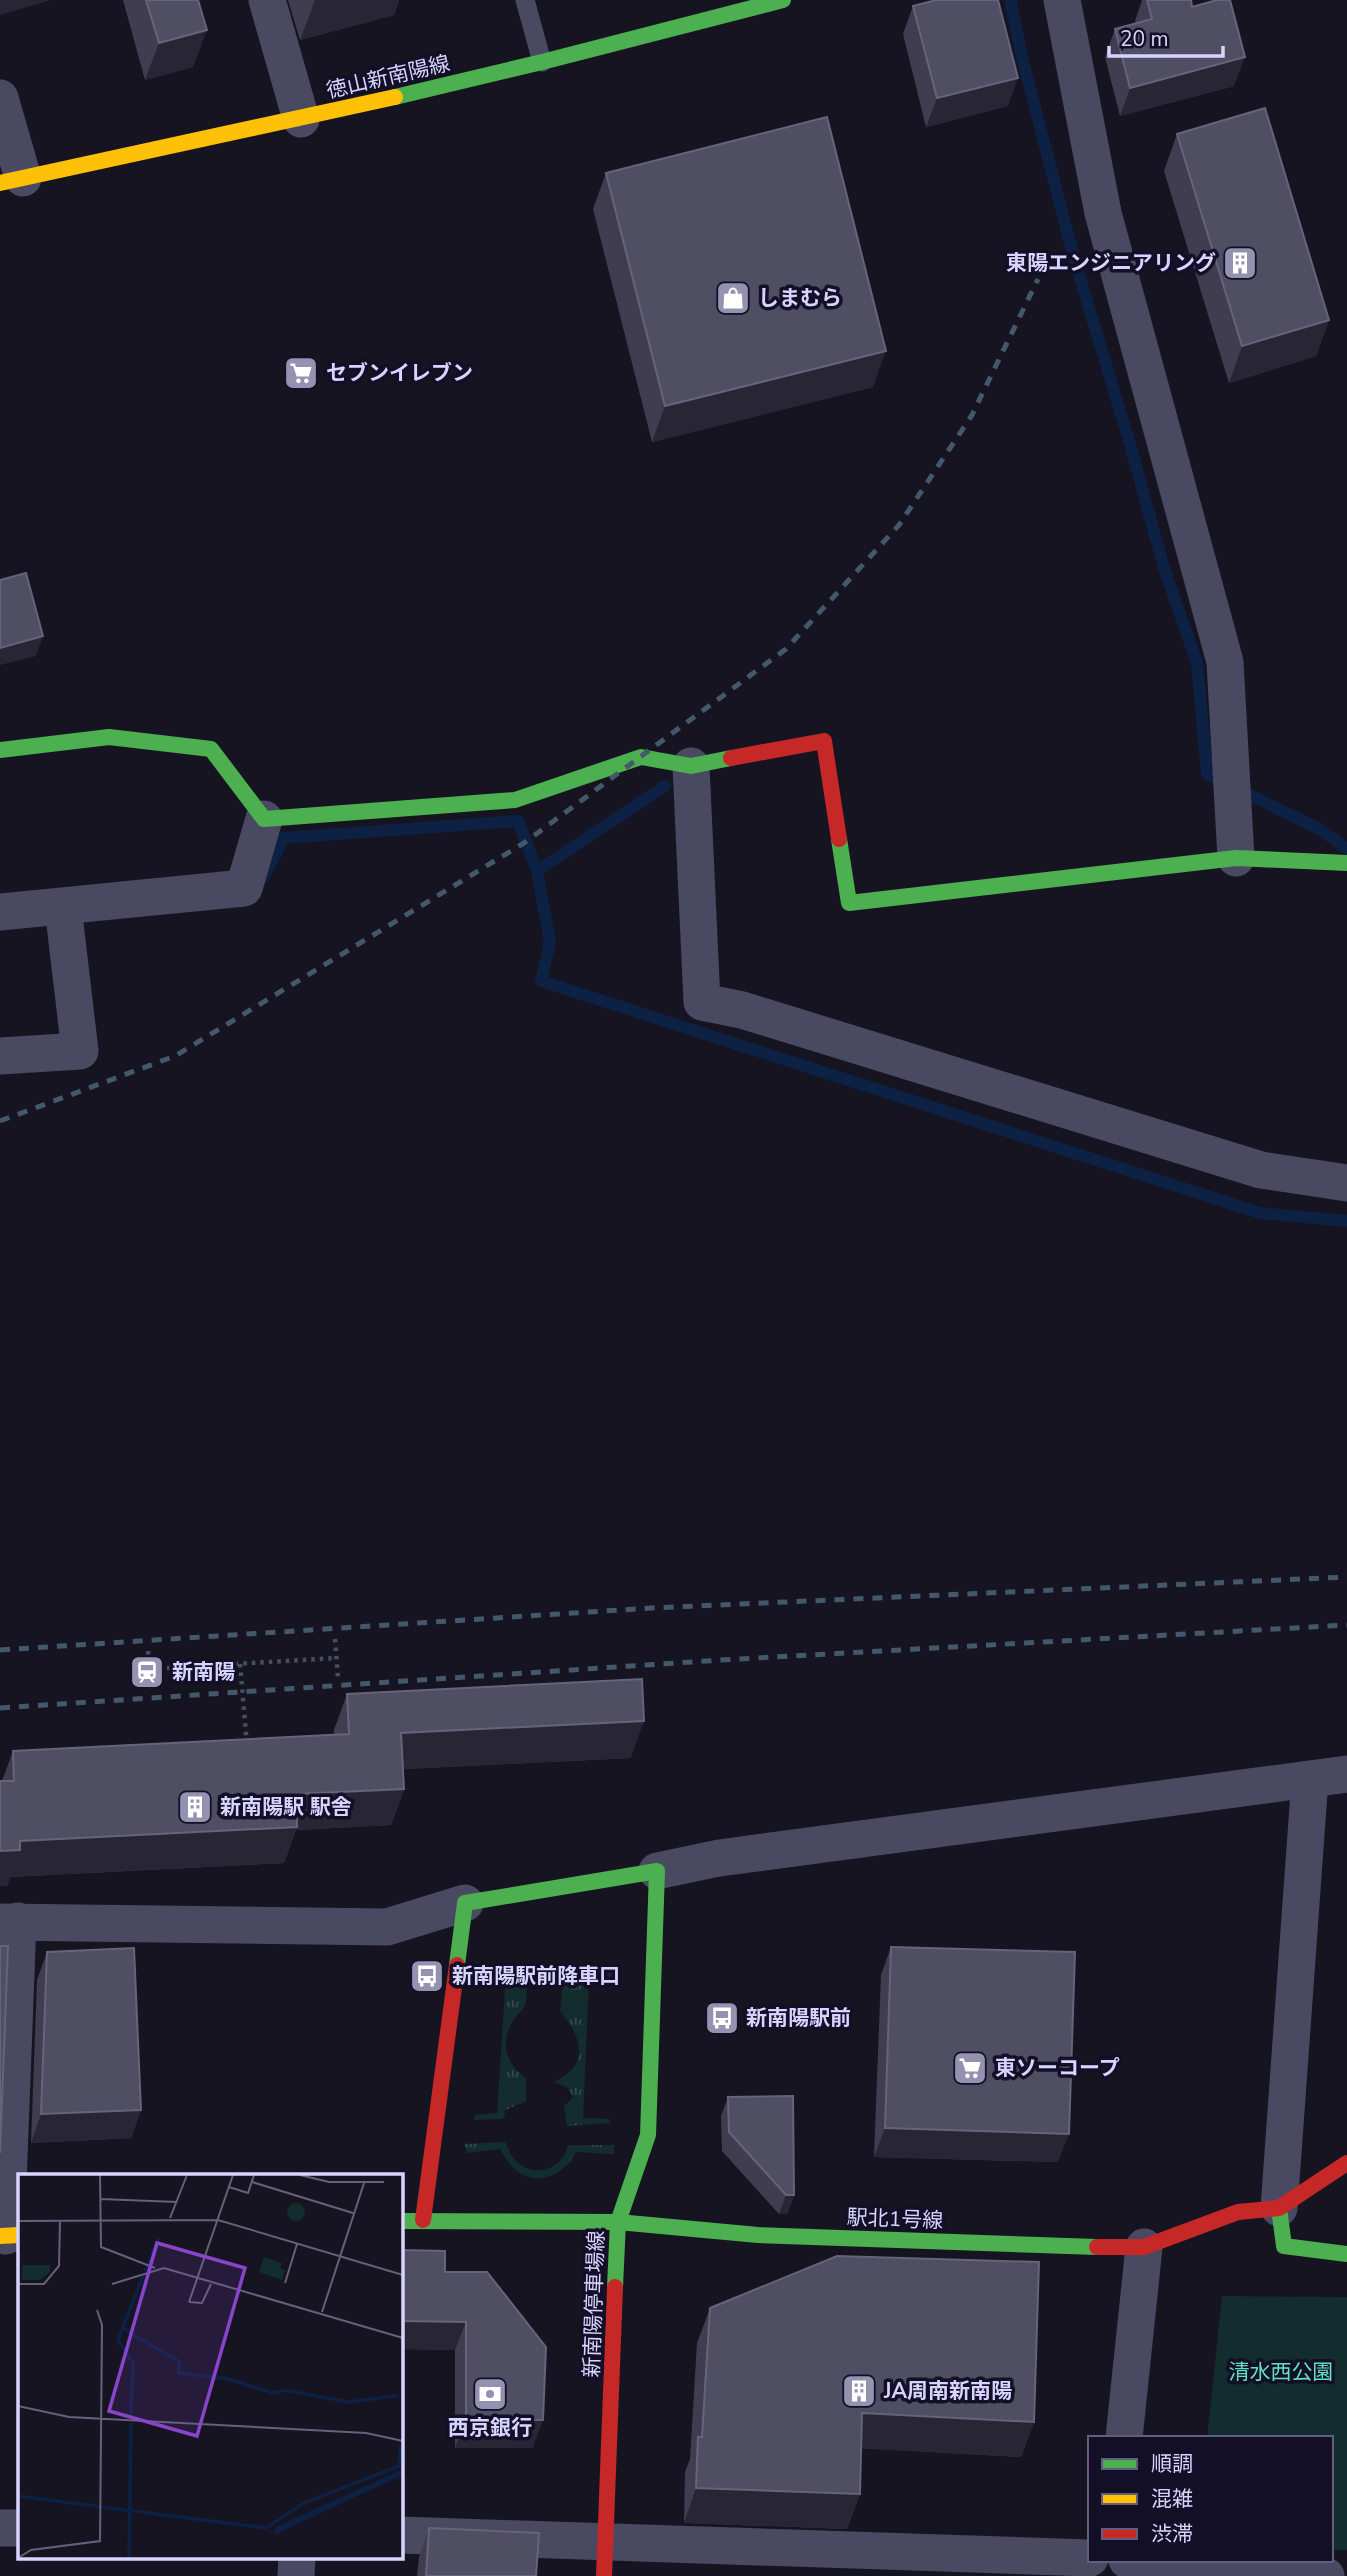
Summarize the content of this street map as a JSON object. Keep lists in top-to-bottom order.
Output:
{
  "streets": {
    "street": ["徳山新南陽線", "駅北1号線", "新南陽停車場線"]
  },
  "crossings": [
    ["駅北1号線", "新南陽停車場線"]
  ],
  "parks": ["清水西公園"],
  "places": {
    "building": ["東陽エンジニアリング", "新南陽駅 駅舎", "JA周南新南陽"],
    "shop": ["しまむら"],
    "supermarket": ["セブンイレブン", "東ソーコープ"],
    "station": ["新南陽"],
    "bus stop": ["新南陽駅前降車口", "新南陽駅前"],
    "bank": ["西京銀行"]
  },
  "legend": ["順調", "混雑", "渋滞"],
  "scale_bar": "20 m"
}
